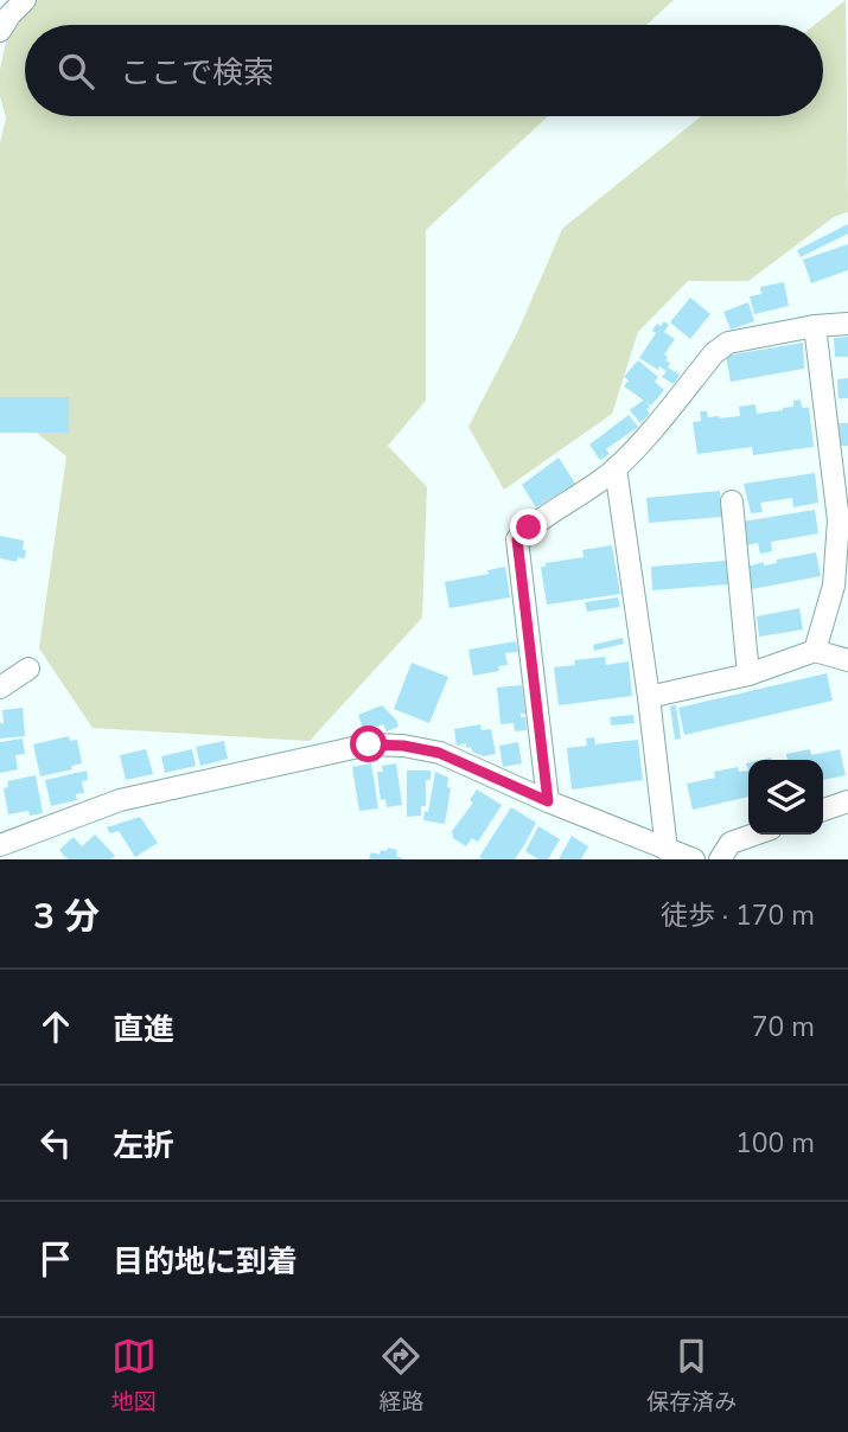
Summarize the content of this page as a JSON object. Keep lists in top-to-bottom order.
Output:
{
  "page": {
    "search": "ここで検索",
    "heading": ["3 分", "徒歩 · 170 m"],
    "list": [
      ["直進", "70 m"],
      ["左折", "100 m"],
      "目的地に到着"
    ],
    "nav": ["地図", "経路", "保存済み"]
  }
}
